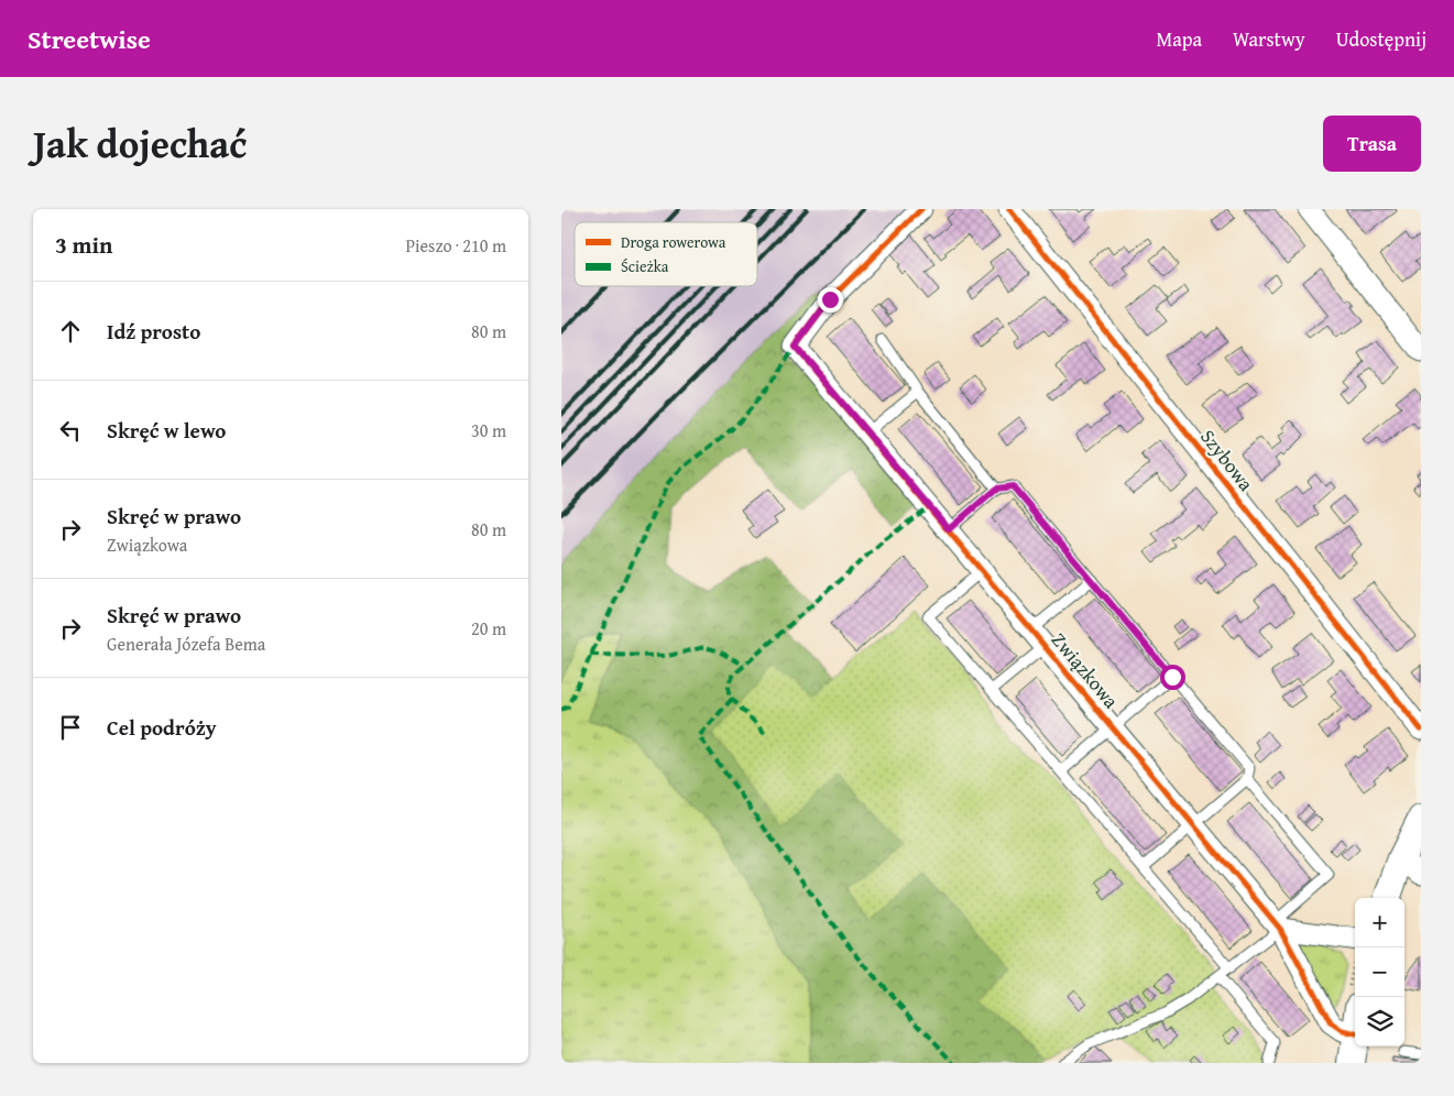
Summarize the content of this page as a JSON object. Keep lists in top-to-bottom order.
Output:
{
  "streets": {
    "street": ["Szybowa", "Związkowa"]
  },
  "legend": ["Droga rowerowa", "Ścieżka"],
  "page": {
    "header": "Streetwise",
    "nav": ["Mapa", "Warstwy", "Udostępnij"],
    "title": "Jak dojechać",
    "buttons": "Trasa",
    "heading": ["3 min", "Pieszo · 210 m"],
    "list": [
      ["Idź prosto", "80 m"],
      ["Skręć w lewo", "30 m"],
      ["Skręć w prawo", "Związkowa", "80 m"],
      ["Skręć w prawo", "Generała Józefa Bema", "20 m"],
      "Cel podróży"
    ],
    "map_buttons": ["+", "−"]
  }
}
